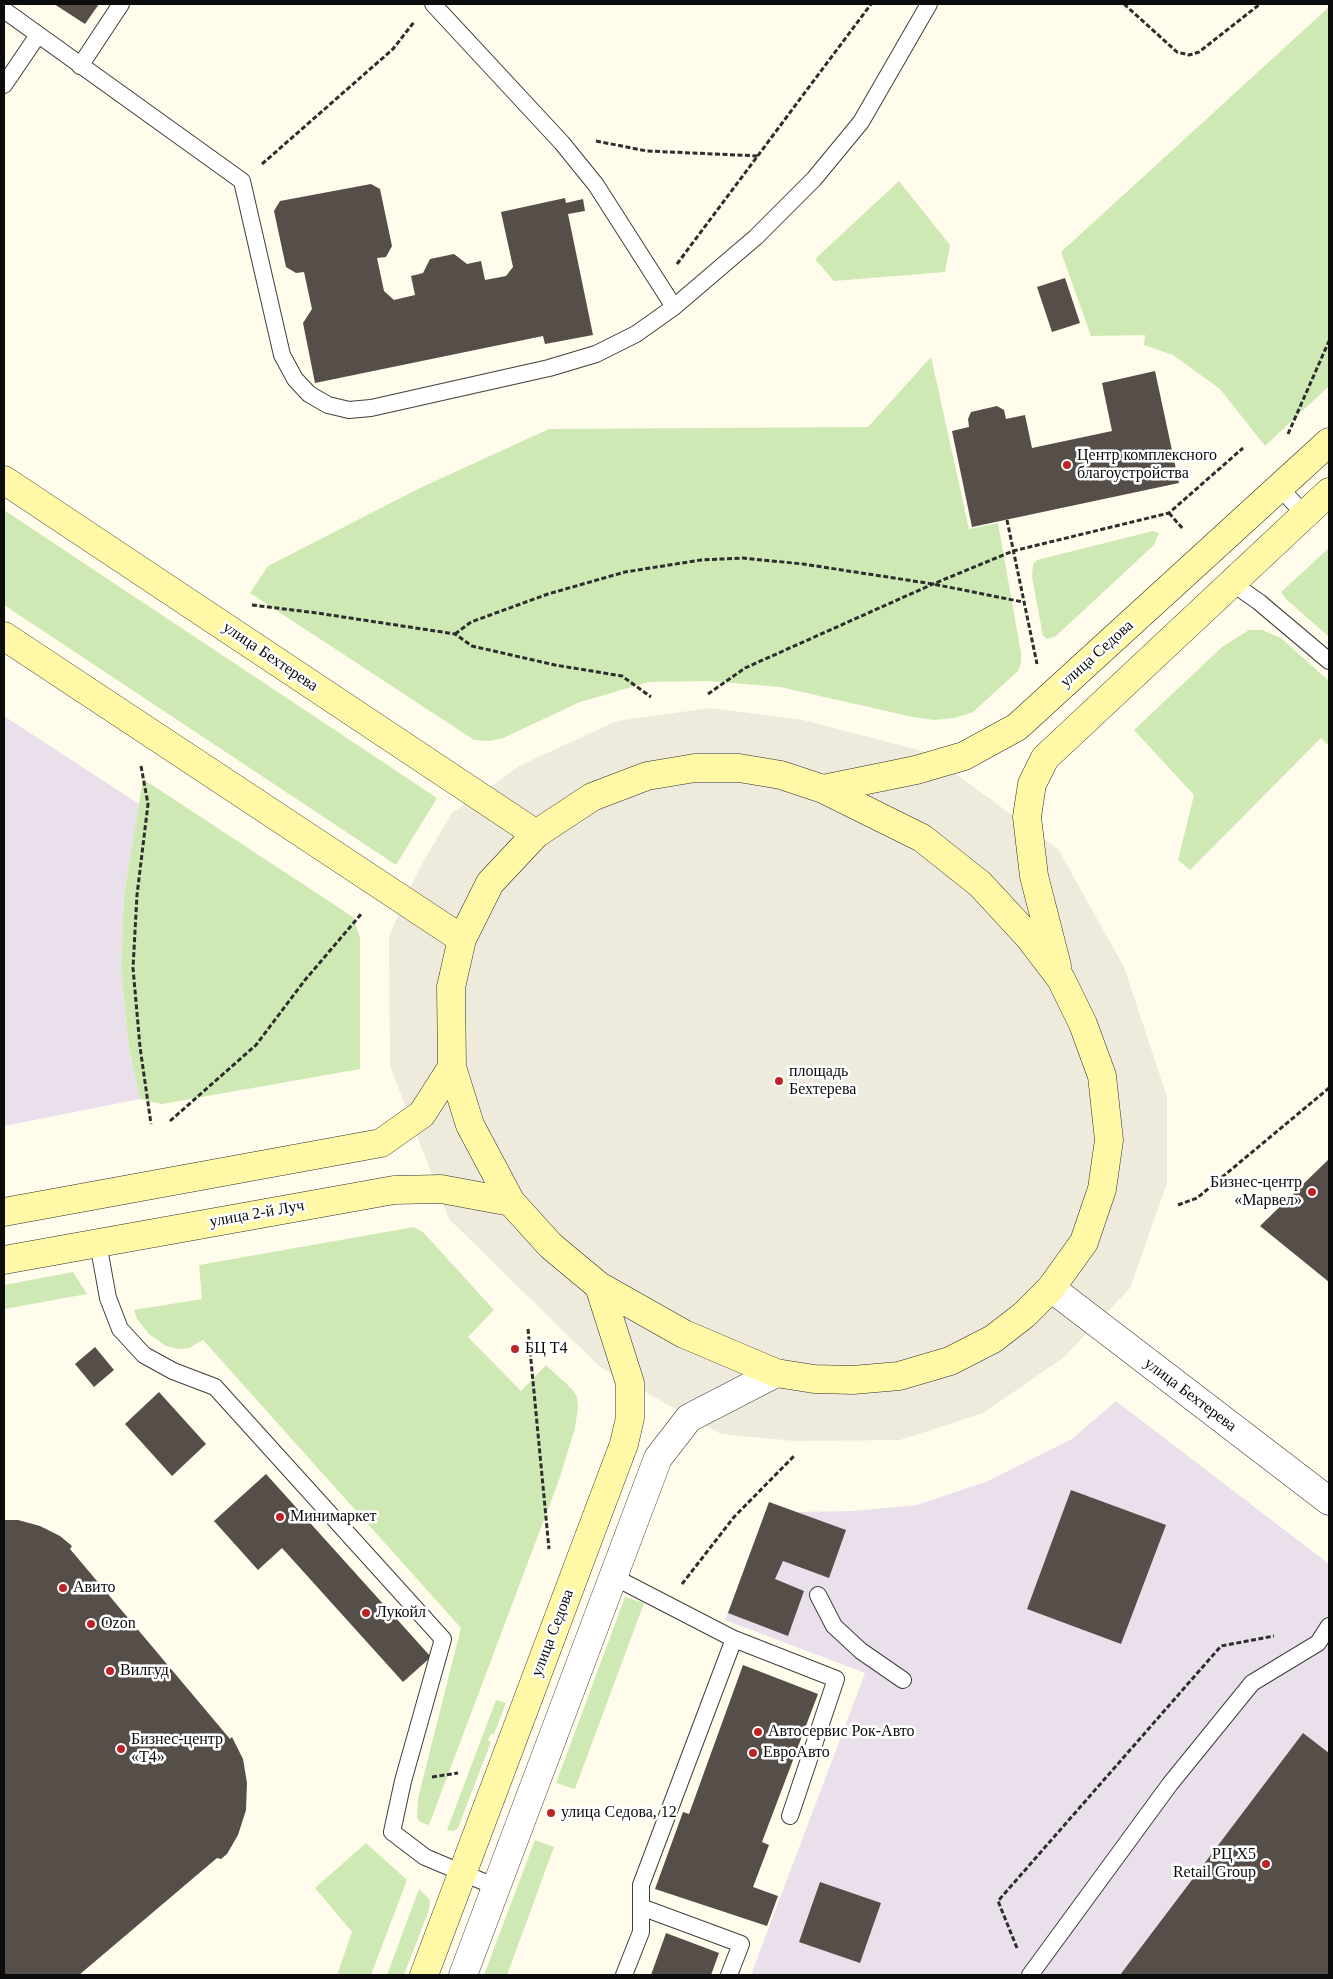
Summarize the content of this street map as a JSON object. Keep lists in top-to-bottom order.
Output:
{
  "streets": {
    "main road": ["улица Седова", "улица Бехтерева", "улица 2-й Луч"]
  },
  "places": [
    "Центр комплексного благоустройства",
    "площадь Бехтерева",
    "Бизнес-центр «Марвел»",
    "БЦ Т4",
    "Минимаркет",
    "Авито",
    "Лукойл",
    "Ozon",
    "Вилгуд",
    "Автосервис Рок-Авто",
    "Бизнес-центр «Т4»",
    "ЕвроАвто",
    "улица Седова, 12",
    "РЦ X5 Retail Group"
  ]
}
